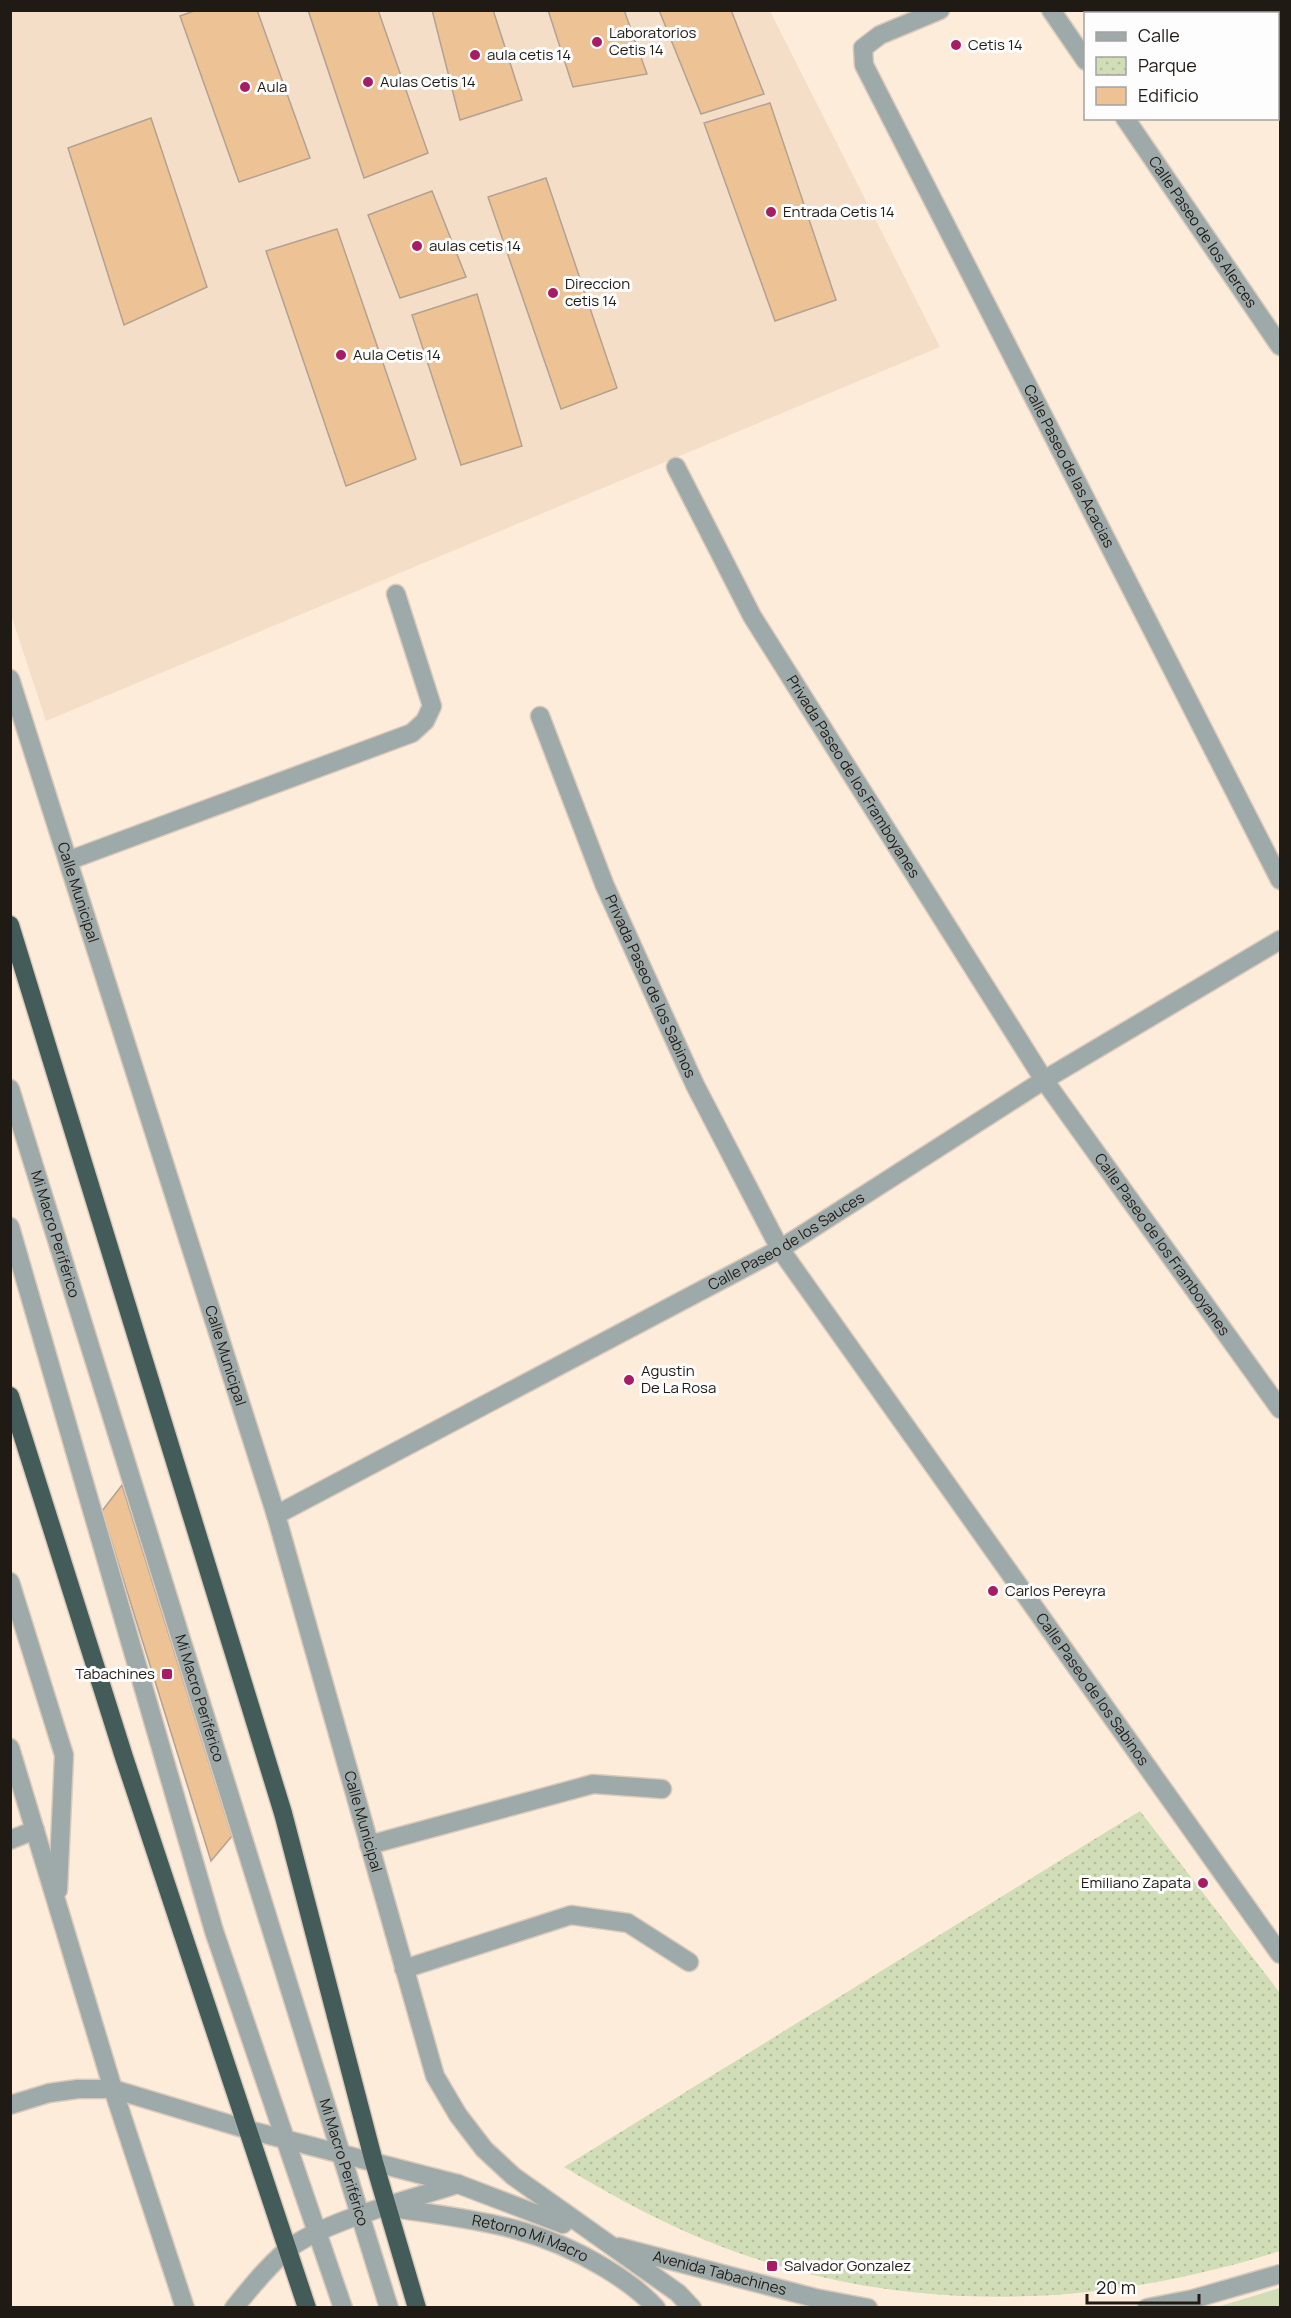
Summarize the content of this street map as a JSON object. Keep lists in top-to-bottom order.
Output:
{
  "streets": {
    "street": [
      "Calle Paseo de los Alerces",
      "Calle Paseo de las Acacias",
      "Privada Paseo de los Framboyanes",
      "Calle Municipal",
      "Privada Paseo de los Sabinos",
      "Mi Macro Periférico",
      "Calle Paseo de los Sauces",
      "Calle Paseo de los Framboyanes",
      "Calle Paseo de los Sabinos",
      "Retorno Mi Macro",
      "Avenida Tabachines"
    ]
  },
  "crossings": [
    ["Privada Paseo de los Framboyanes", "Calle Paseo de los Sauces"],
    ["Privada Paseo de los Framboyanes", "Calle Paseo de los Framboyanes"],
    ["Calle Municipal", "Calle Paseo de los Sauces"],
    ["Calle Municipal", "Avenida Tabachines"],
    ["Privada Paseo de los Sabinos", "Calle Paseo de los Sauces"],
    ["Privada Paseo de los Sabinos", "Calle Paseo de los Sabinos"],
    ["Calle Paseo de los Sauces", "Calle Paseo de los Framboyanes"],
    ["Calle Paseo de los Sauces", "Calle Paseo de los Sabinos"]
  ],
  "places": {
    "other": [
      "Laboratorios Cetis 14",
      "Cetis 14",
      "aula cetis 14",
      "Aulas Cetis 14",
      "Aula",
      "Entrada Cetis 14",
      "aulas cetis 14",
      "Direccion cetis 14",
      "Aula Cetis 14",
      "Agustin De La Rosa",
      "Carlos Pereyra",
      "Emiliano Zapata"
    ],
    "transit": ["Tabachines", "Salvador Gonzalez"]
  },
  "legend": ["Calle", "Parque", "Edificio"],
  "scale_bar": "20 m"
}
